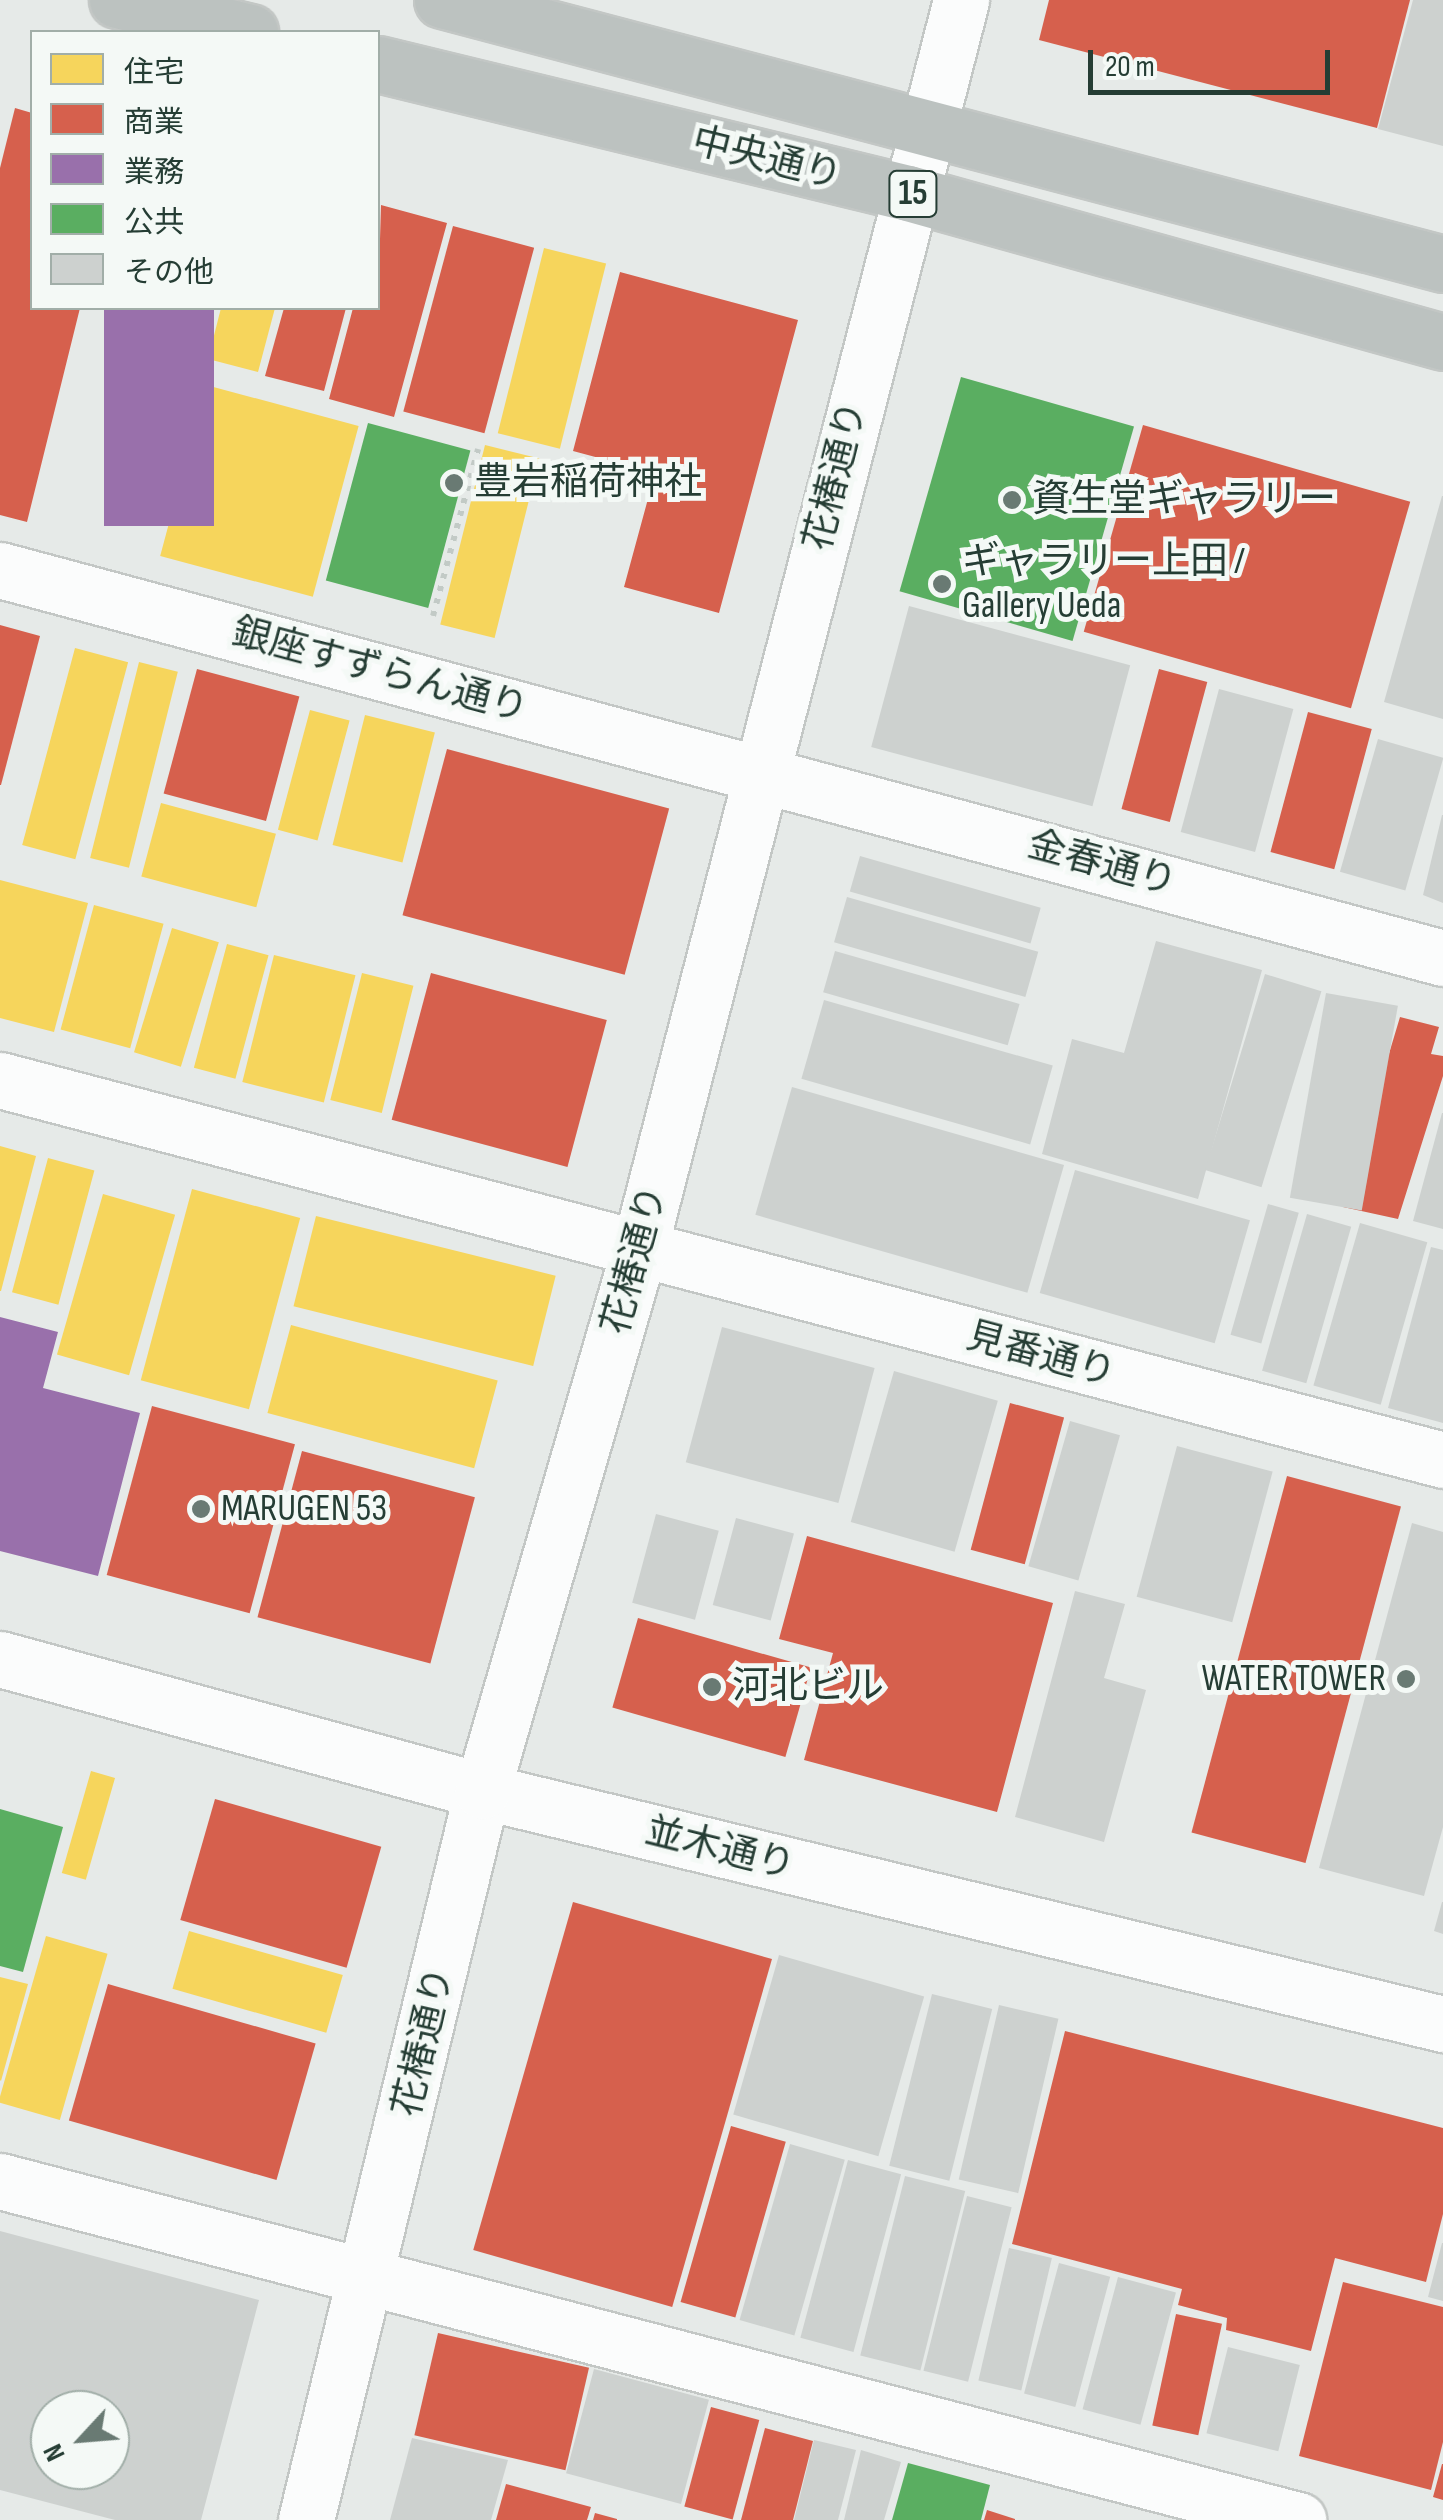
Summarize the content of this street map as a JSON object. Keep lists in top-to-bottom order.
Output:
{
  "streets": {
    "highway": ["中央通り", "15"],
    "street": [
      "花椿通り",
      "銀座すずらん通り",
      "金春通り",
      "見番通り",
      "並木通り"
    ]
  },
  "crossings": [
    ["中央通り", "花椿通り"],
    ["花椿通り", "銀座すずらん通り"],
    ["花椿通り", "金春通り"],
    ["花椿通り", "見番通り"],
    ["花椿通り", "並木通り"],
    ["銀座すずらん通り", "金春通り"]
  ],
  "places": [
    "豊岩稲荷神社",
    "資生堂ギャラリー",
    "ギャラリー上田 / Gallery Ueda",
    "MARUGEN 53",
    "WATER TOWER",
    "河北ビル"
  ],
  "legend": [
    "住宅",
    "商業",
    "業務",
    "公共",
    "その他"
  ],
  "scale_bar": "20 m",
  "north": "bottom left"
}
